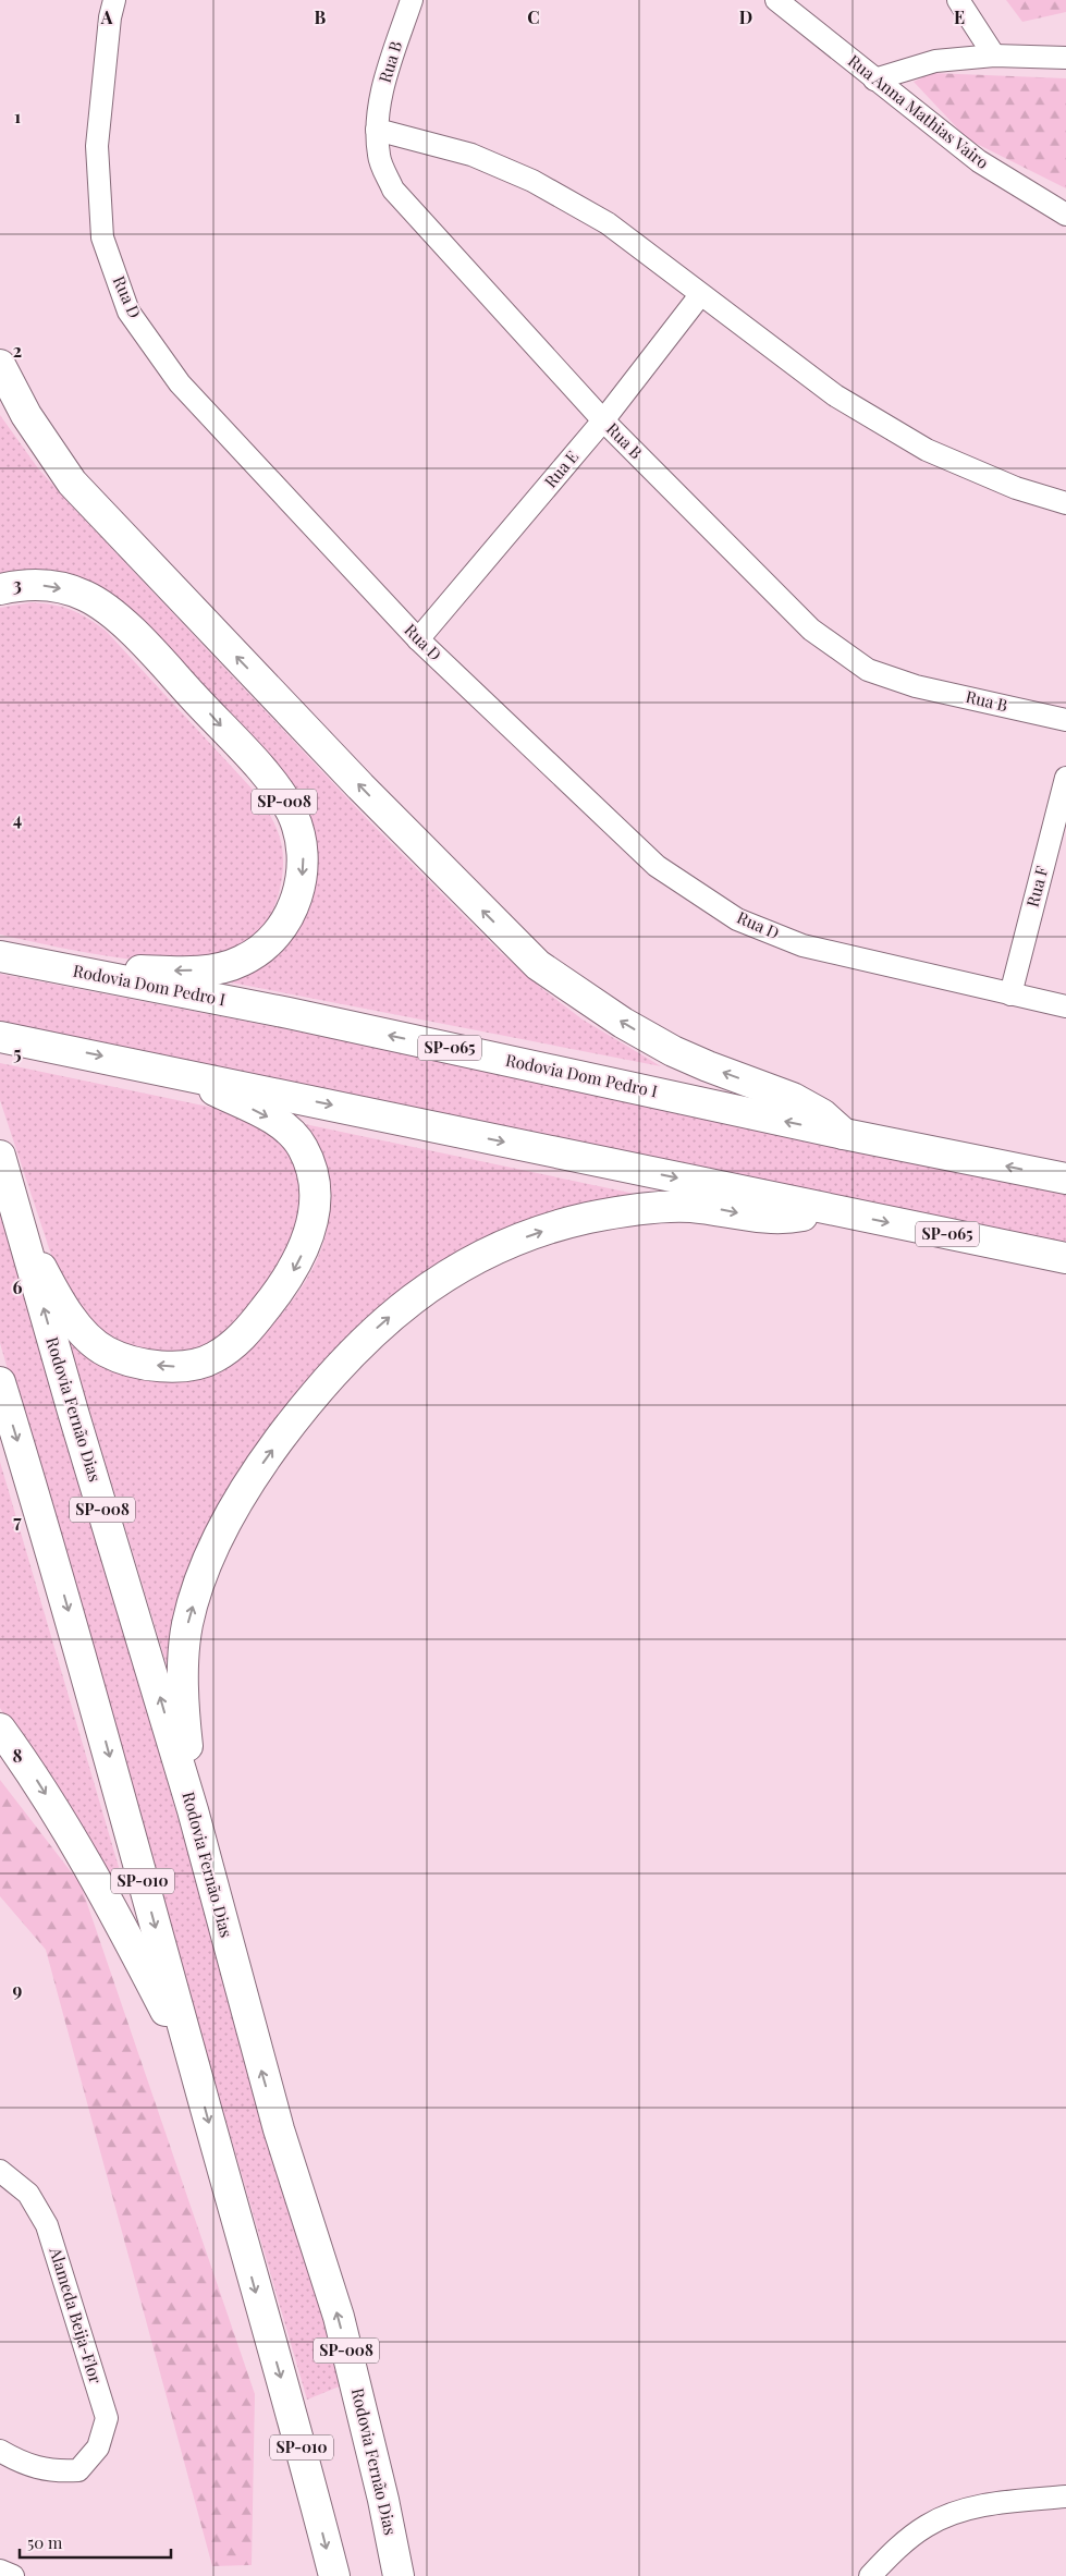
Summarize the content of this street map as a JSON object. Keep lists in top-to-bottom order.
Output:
{
  "streets": {
    "highway": [
      "SP-008",
      "Rodovia Dom Pedro I",
      "SP-065",
      "Rodovia Fernão Dias",
      "SP-010"
    ],
    "street": [
      "Rua B",
      "Rua Anna Mathias Vairo",
      "Rua D",
      "Rua E",
      "Rua F",
      "Alameda Beija-Flor"
    ]
  },
  "crossings": [
    ["Rua B", "Rua E"],
    ["Rua D", "Rua E"],
    ["Rua D", "Rua F"],
    ["SP-008", "Rodovia Dom Pedro I"]
  ],
  "scale_bar": "50 m",
  "grid": {
    "columns": [
      "A",
      "B",
      "C",
      "D",
      "E"
    ],
    "rows": [
      "1",
      "2",
      "3",
      "4",
      "5",
      "6",
      "7",
      "8",
      "9"
    ]
  }
}
